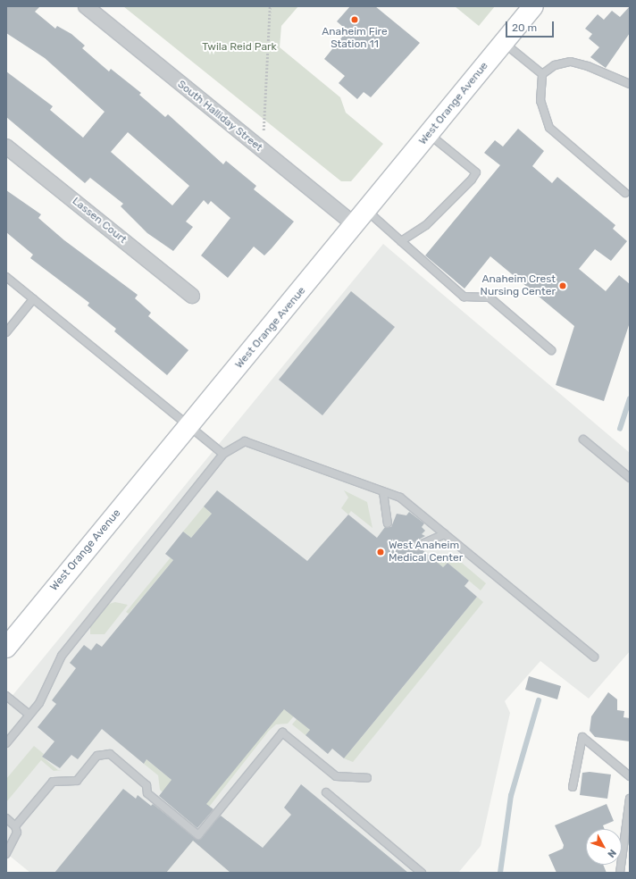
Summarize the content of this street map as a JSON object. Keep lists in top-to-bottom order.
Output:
{
  "streets": {
    "street": ["West Orange Avenue", "South Halliday Street", "Lassen Court"]
  },
  "crossings": [
    ["West Orange Avenue", "South Halliday Street"]
  ],
  "parks": ["Twila Reid Park"],
  "places": ["Anaheim Fire Station 11", "Anaheim Crest Nursing Center", "West Anaheim Medical Center"],
  "scale_bar": "20 m",
  "north": "bottom right"
}
